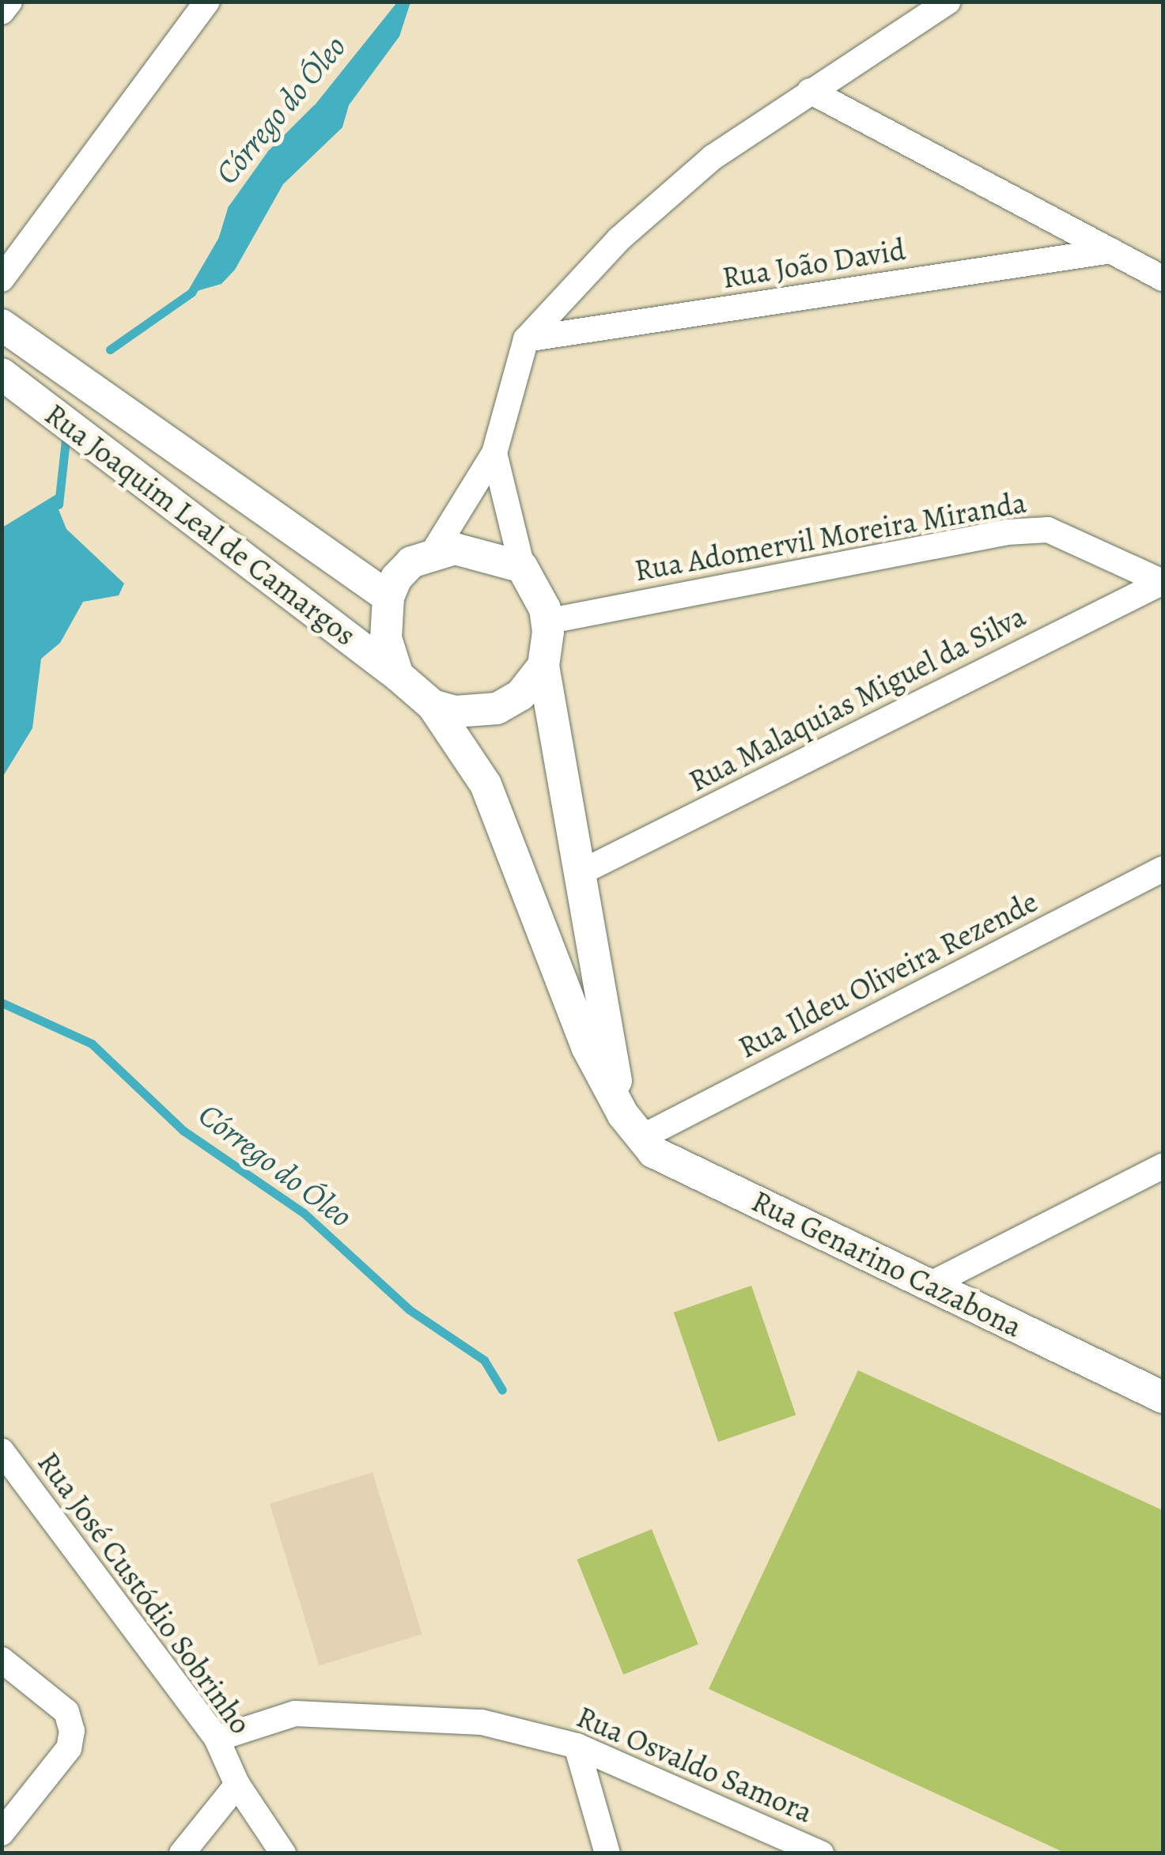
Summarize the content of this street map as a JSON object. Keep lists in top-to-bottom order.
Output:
{
  "streets": {
    "street": [
      "Rua João David",
      "Rua Joaquim Leal de Camargos",
      "Rua Adomervil Moreira Miranda",
      "Rua Malaquias Miguel da Silva",
      "Rua Ildeu Oliveira Rezende",
      "Rua Genarino Cazabona",
      "Rua José Custódio Sobrinho",
      "Rua Osvaldo Samora"
    ]
  },
  "crossings": [
    ["Rua Joaquim Leal de Camargos", "Rua Adomervil Moreira Miranda"],
    ["Rua Joaquim Leal de Camargos", "Rua Genarino Cazabona"],
    ["Rua Adomervil Moreira Miranda", "Rua Malaquias Miguel da Silva"],
    ["Rua Adomervil Moreira Miranda", "Rua Genarino Cazabona"],
    ["Rua Ildeu Oliveira Rezende", "Rua Genarino Cazabona"],
    ["Rua José Custódio Sobrinho", "Rua Osvaldo Samora"]
  ],
  "water": ["Córrego do Óleo"]
}
